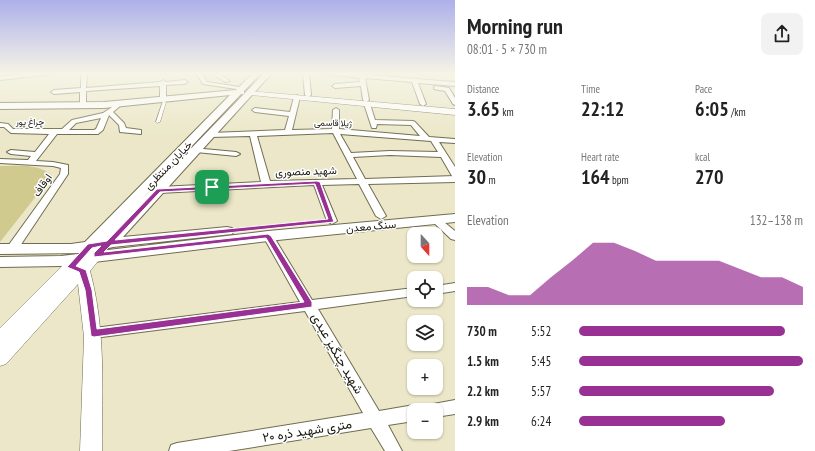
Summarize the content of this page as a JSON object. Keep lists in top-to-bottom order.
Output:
{
  "streets": {
    "main road": ["خیابان منتظری", "سنگ معدن"],
    "street": [
      "چراغ پور",
      "ژیلا قاسمی",
      "شهید منصوری",
      "اوقاف",
      "شهید چنگیز عبدی",
      "۲۰ متری شهید ذره"
    ]
  },
  "crossings": [
    ["ژیلا قاسمی", "خیابان منتظری"],
    ["خیابان منتظری", "شهید منصوری"],
    ["خیابان منتظری", "سنگ معدن"],
    ["سنگ معدن", "شهید چنگیز عبدی"],
    ["شهید چنگیز عبدی", "۲۰ متری شهید ذره"]
  ],
  "north": "bottom",
  "page": {
    "heading": ["Morning run", "08:01 · 5 × 730 m"],
    "stats": [
      ["Distance", "3.65 km"],
      ["Time", "22:12"],
      ["Pace", "6:05 /km"],
      ["Elevation", "30 m"],
      ["Heart rate", "164 bpm"],
      ["kcal", "270"]
    ],
    "chart": ["Elevation", "132–138 m"],
    "map_buttons": ["+", "−"],
    "list": [
      {
        "name": "730 m",
        "note": "5:52"
      },
      {
        "name": "1.5 km",
        "note": "5:45"
      },
      {
        "name": "2.2 km",
        "note": "5:57"
      },
      {
        "name": "2.9 km",
        "note": "6:24"
      }
    ]
  }
}
